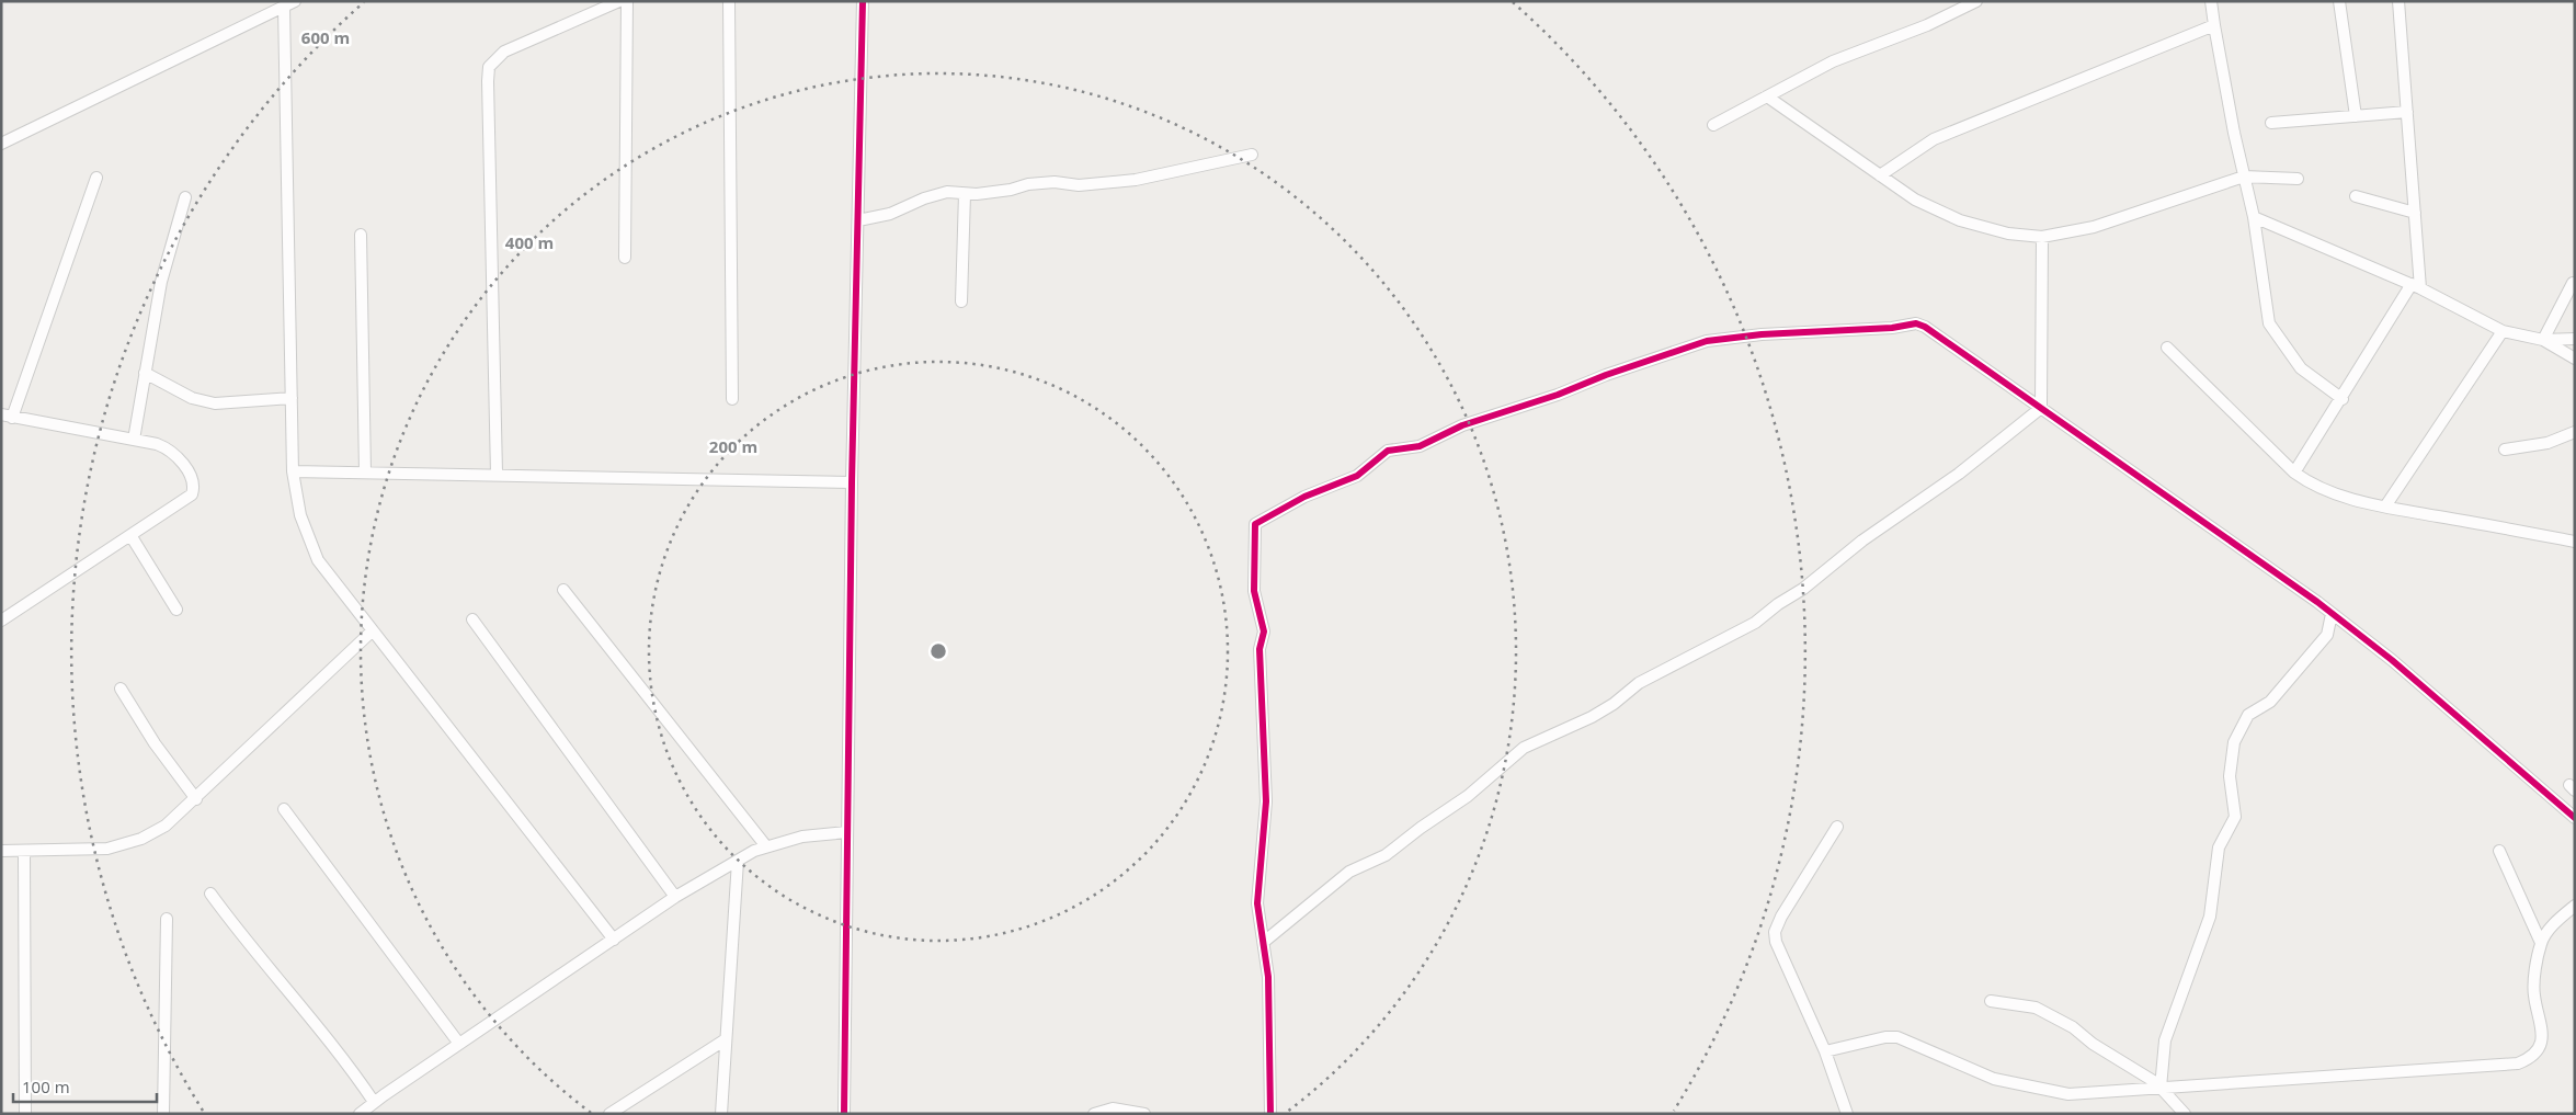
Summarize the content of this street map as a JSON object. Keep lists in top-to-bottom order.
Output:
{
  "scale_bar": "100 m",
  "rings": ["600 m", "400 m", "200 m"]
}
